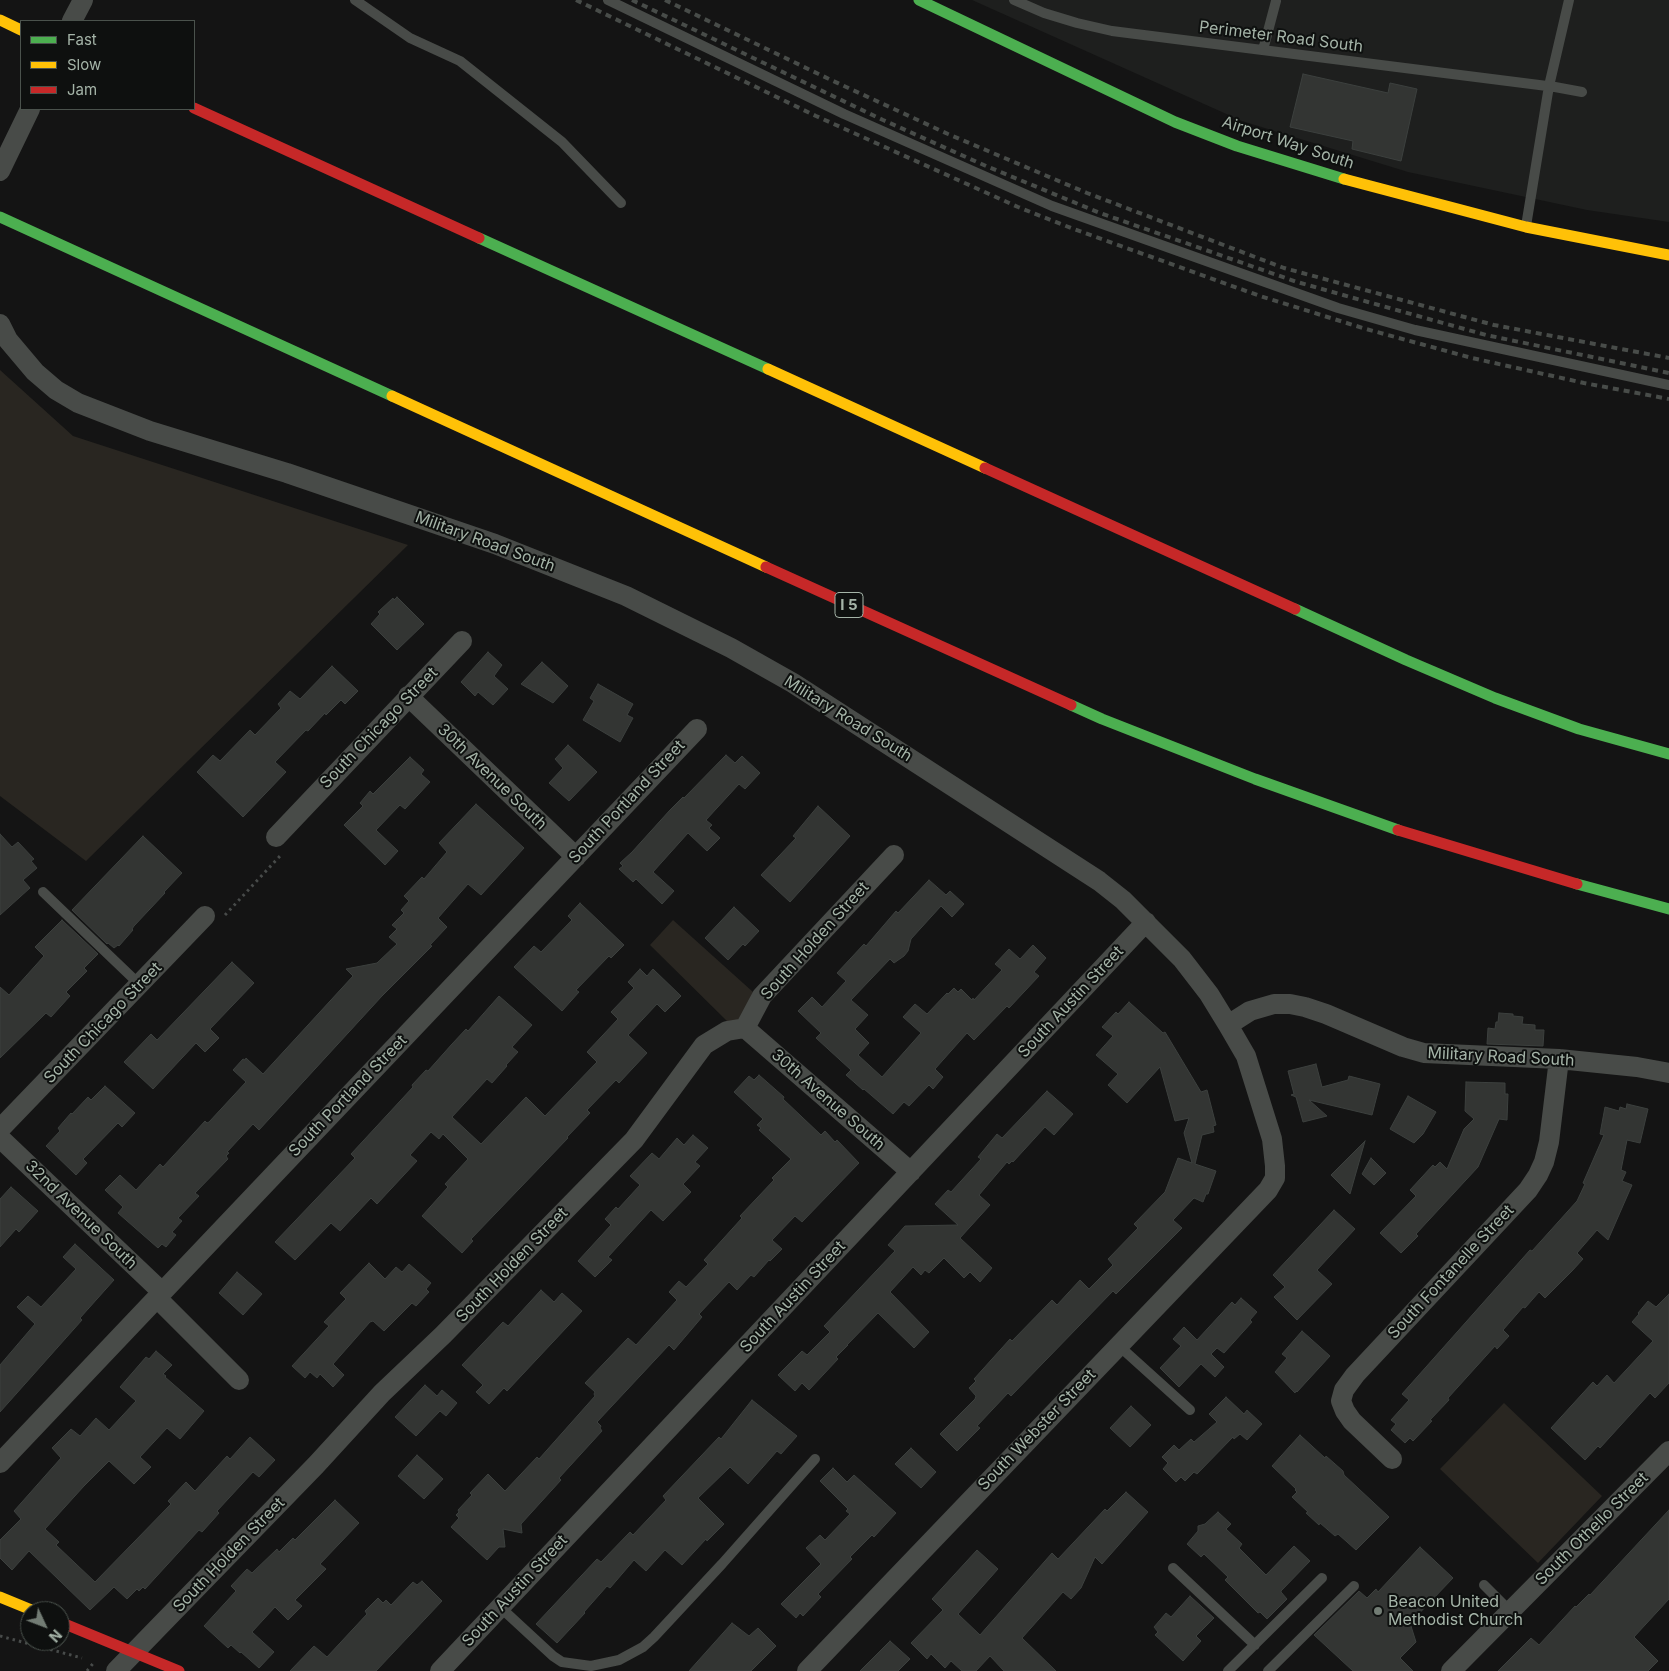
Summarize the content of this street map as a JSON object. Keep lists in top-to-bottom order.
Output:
{
  "streets": {
    "main road": ["Airport Way South", "I 5"],
    "street": [
      "Military Road South",
      "South Chicago Street",
      "30th Avenue South",
      "South Portland Street",
      "South Holden Street",
      "South Austin Street",
      "32nd Avenue South",
      "South Fontanelle Street",
      "South Webster Street",
      "South Othello Street"
    ],
    "lane": ["Perimeter Road South"]
  },
  "crossings": [
    ["Military Road South", "South Austin Street"],
    ["Military Road South", "South Fontanelle Street"],
    ["Military Road South", "South Webster Street"],
    ["South Chicago Street", "30th Avenue South"],
    ["30th Avenue South", "South Portland Street"],
    ["30th Avenue South", "South Holden Street"],
    ["30th Avenue South", "South Austin Street"],
    ["South Portland Street", "32nd Avenue South"]
  ],
  "places": ["Beacon United Methodist Church"],
  "legend": ["Fast", "Slow", "Jam"],
  "north": "bottom right"
}
